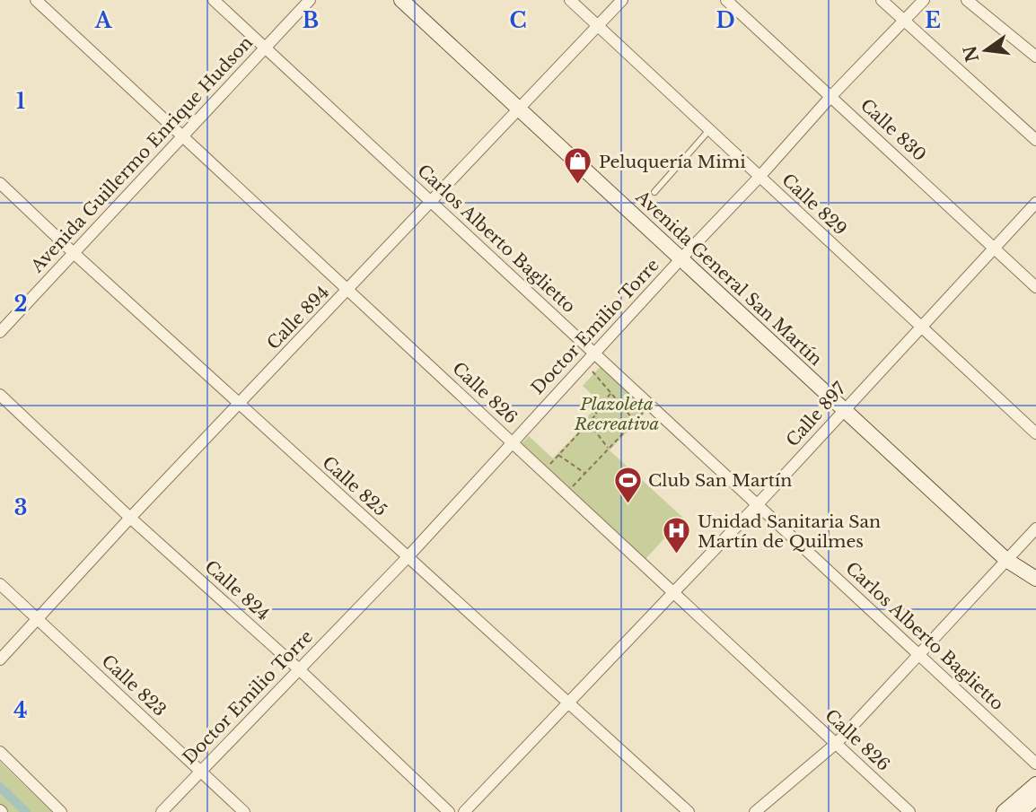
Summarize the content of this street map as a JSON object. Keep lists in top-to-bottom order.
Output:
{
  "streets": {
    "main road": ["Avenida General San Martín"],
    "street": [
      "Calle 830",
      "Avenida Guillermo Enrique Hudson",
      "Calle 829",
      "Carlos Alberto Baglietto",
      "Calle 894",
      "Doctor Emilio Torre",
      "Calle 826",
      "Calle 897",
      "Calle 825",
      "Calle 824",
      "Calle 823"
    ]
  },
  "crossings": [
    ["Calle 830", "Doctor Emilio Torre"],
    ["Calle 830", "Calle 897"],
    ["Avenida Guillermo Enrique Hudson", "Carlos Alberto Baglietto"],
    ["Avenida Guillermo Enrique Hudson", "Calle 826"],
    ["Avenida Guillermo Enrique Hudson", "Calle 825"],
    ["Calle 829", "Calle 894"],
    ["Calle 829", "Doctor Emilio Torre"],
    ["Calle 829", "Calle 897"],
    ["Carlos Alberto Baglietto", "Calle 894"],
    ["Carlos Alberto Baglietto", "Doctor Emilio Torre"],
    ["Carlos Alberto Baglietto", "Calle 897"],
    ["Avenida General San Martín", "Calle 894"],
    ["Avenida General San Martín", "Doctor Emilio Torre"],
    ["Avenida General San Martín", "Calle 897"],
    ["Calle 894", "Calle 826"],
    ["Calle 894", "Calle 825"],
    ["Calle 894", "Calle 824"],
    ["Calle 894", "Calle 823"],
    ["Doctor Emilio Torre", "Calle 826"],
    ["Doctor Emilio Torre", "Calle 825"],
    ["Doctor Emilio Torre", "Calle 824"],
    ["Doctor Emilio Torre", "Calle 823"],
    ["Calle 826", "Calle 897"],
    ["Calle 897", "Calle 825"]
  ],
  "parks": ["Plazoleta Recreativa"],
  "places": {
    "shop": ["Peluquería Mimi"],
    "sports": ["Club San Martín"],
    "hospital": ["Unidad Sanitaria San Martín de Quilmes"]
  },
  "north": "left",
  "grid": {
    "columns": [
      "A",
      "B",
      "C",
      "D",
      "E"
    ],
    "rows": [
      "1",
      "2",
      "3",
      "4"
    ]
  }
}
